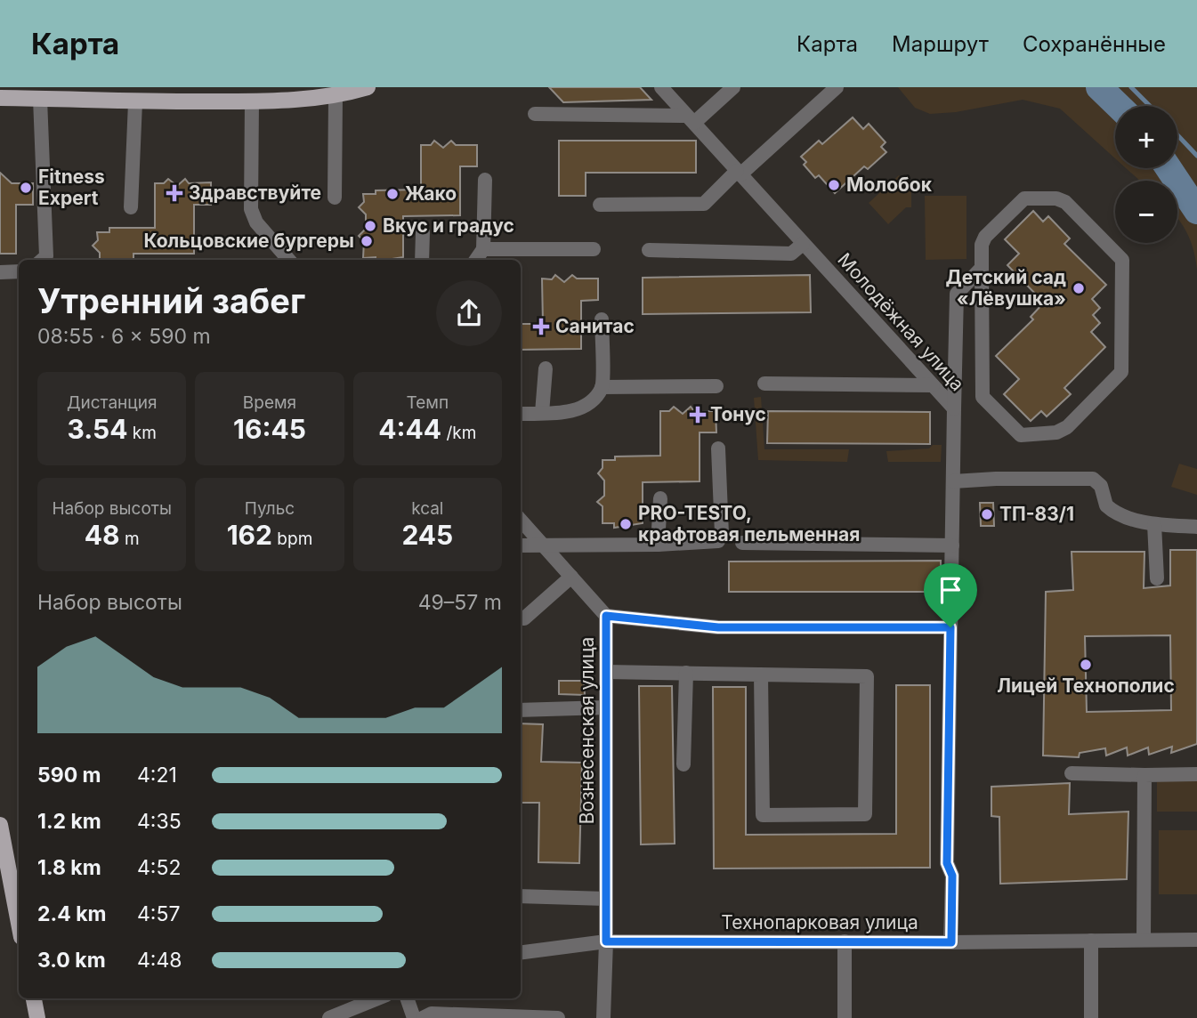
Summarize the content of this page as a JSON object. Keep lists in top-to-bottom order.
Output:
{
  "streets": {
    "street": ["Молодёжная улица", "Вознесенская улица", "Технопарковая улица"]
  },
  "crossings": [
    ["Молодёжная улица", "Технопарковая улица"],
    ["Вознесенская улица", "Технопарковая улица"]
  ],
  "places": {
    "other": [
      "Молобок",
      "Fitness Expert",
      "Жако",
      "Вкус и градус",
      "Кольцовские бургеры",
      "Детский сад «Лёвушка»",
      "ТП-83/1",
      "PRO-TESTO, крафтовая пельменная",
      "Лицей Технополис"
    ],
    "health": ["Здравствуйте", "Санитас", "Тонус"]
  },
  "page": {
    "header": "Карта",
    "nav": ["Карта", "Маршрут", "Сохранённые"],
    "map_buttons": ["+", "−"],
    "heading": ["Утренний забег", "08:55 · 6 × 590 m"],
    "stats": [
      ["Дистанция", "3.54 km"],
      ["Время", "16:45"],
      ["Темп", "4:44 /km"],
      ["Набор высоты", "48 m"],
      ["Пульс", "162 bpm"],
      ["kcal", "245"]
    ],
    "chart": ["Набор высоты", "49–57 m"],
    "list": [
      {
        "name": "590 m",
        "note": "4:21"
      },
      {
        "name": "1.2 km",
        "note": "4:35"
      },
      {
        "name": "1.8 km",
        "note": "4:52"
      },
      {
        "name": "2.4 km",
        "note": "4:57"
      },
      {
        "name": "3.0 km",
        "note": "4:48"
      }
    ]
  }
}
